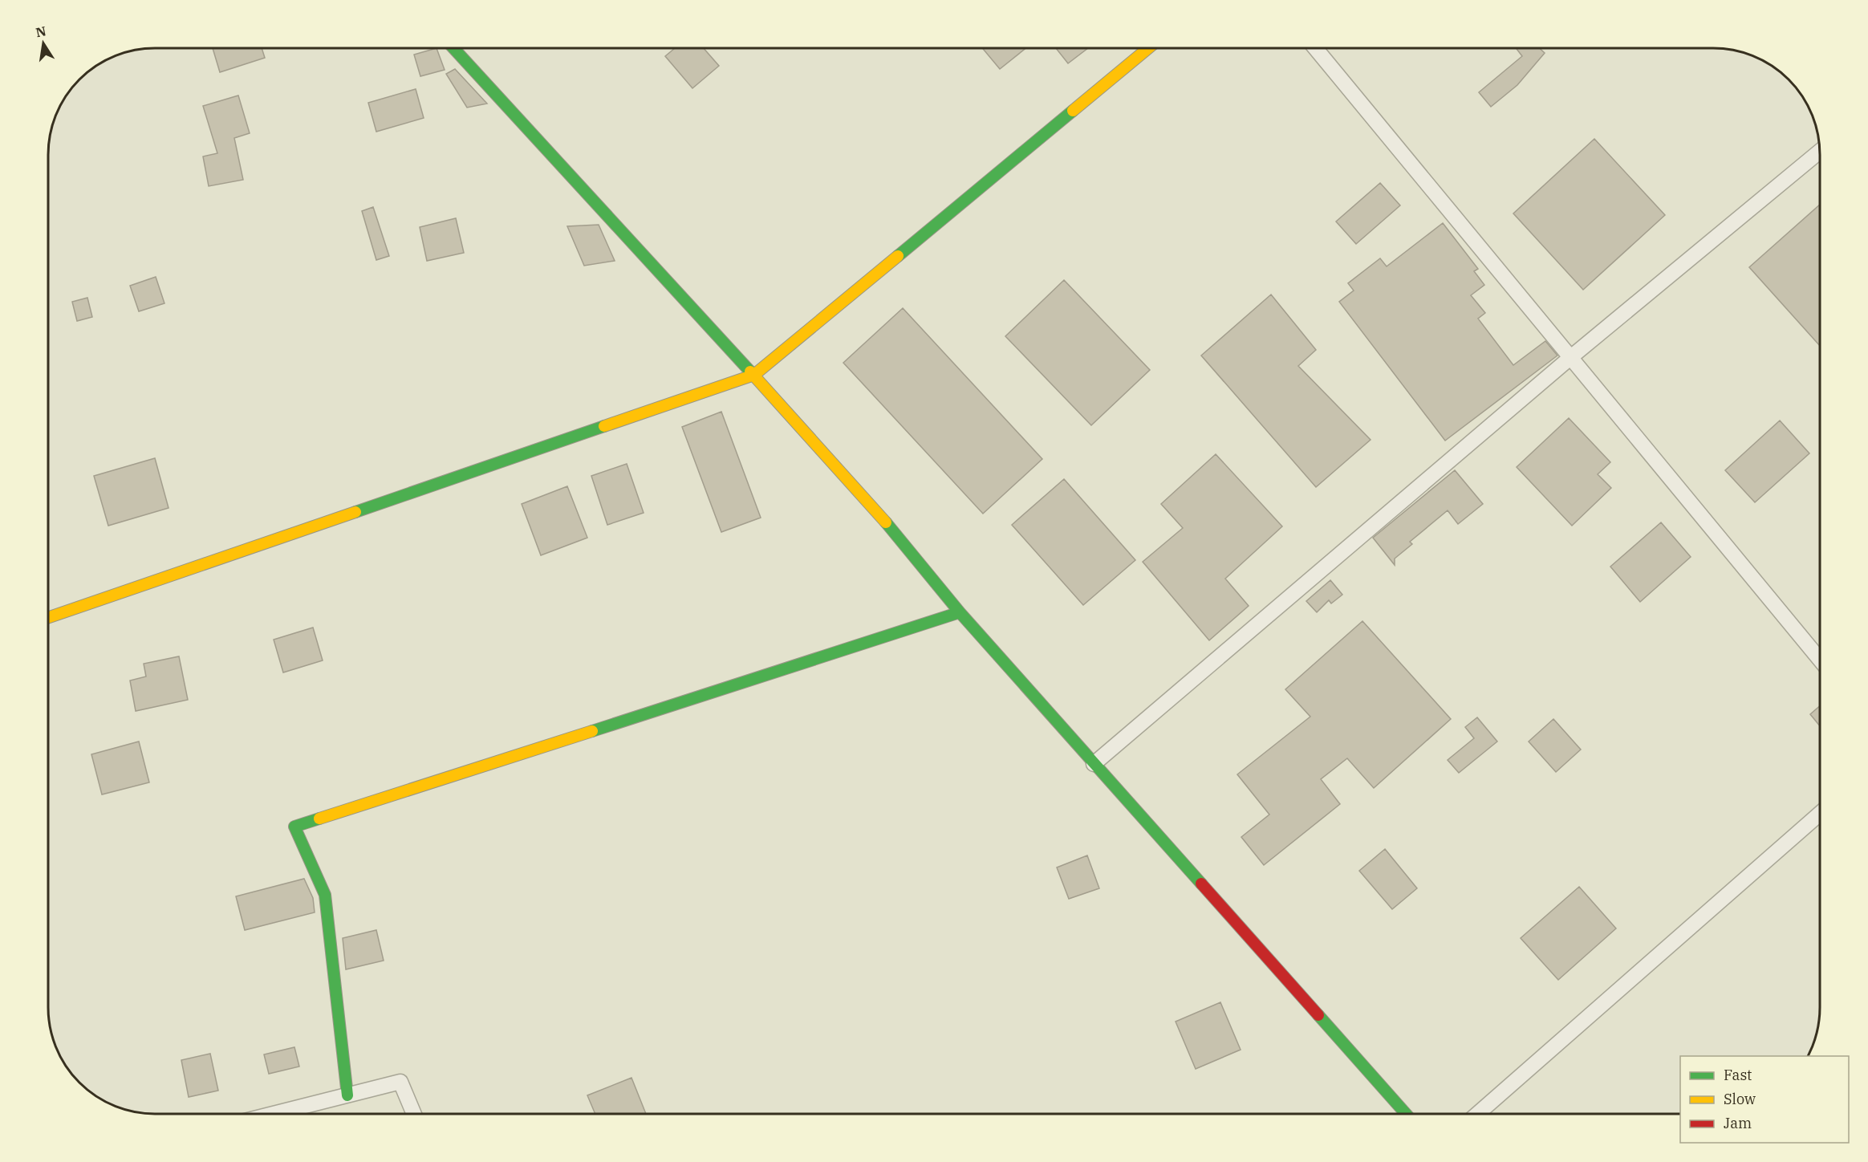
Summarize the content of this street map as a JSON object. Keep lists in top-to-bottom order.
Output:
{
  "legend": ["Fast", "Slow", "Jam"],
  "north": "top"
}
